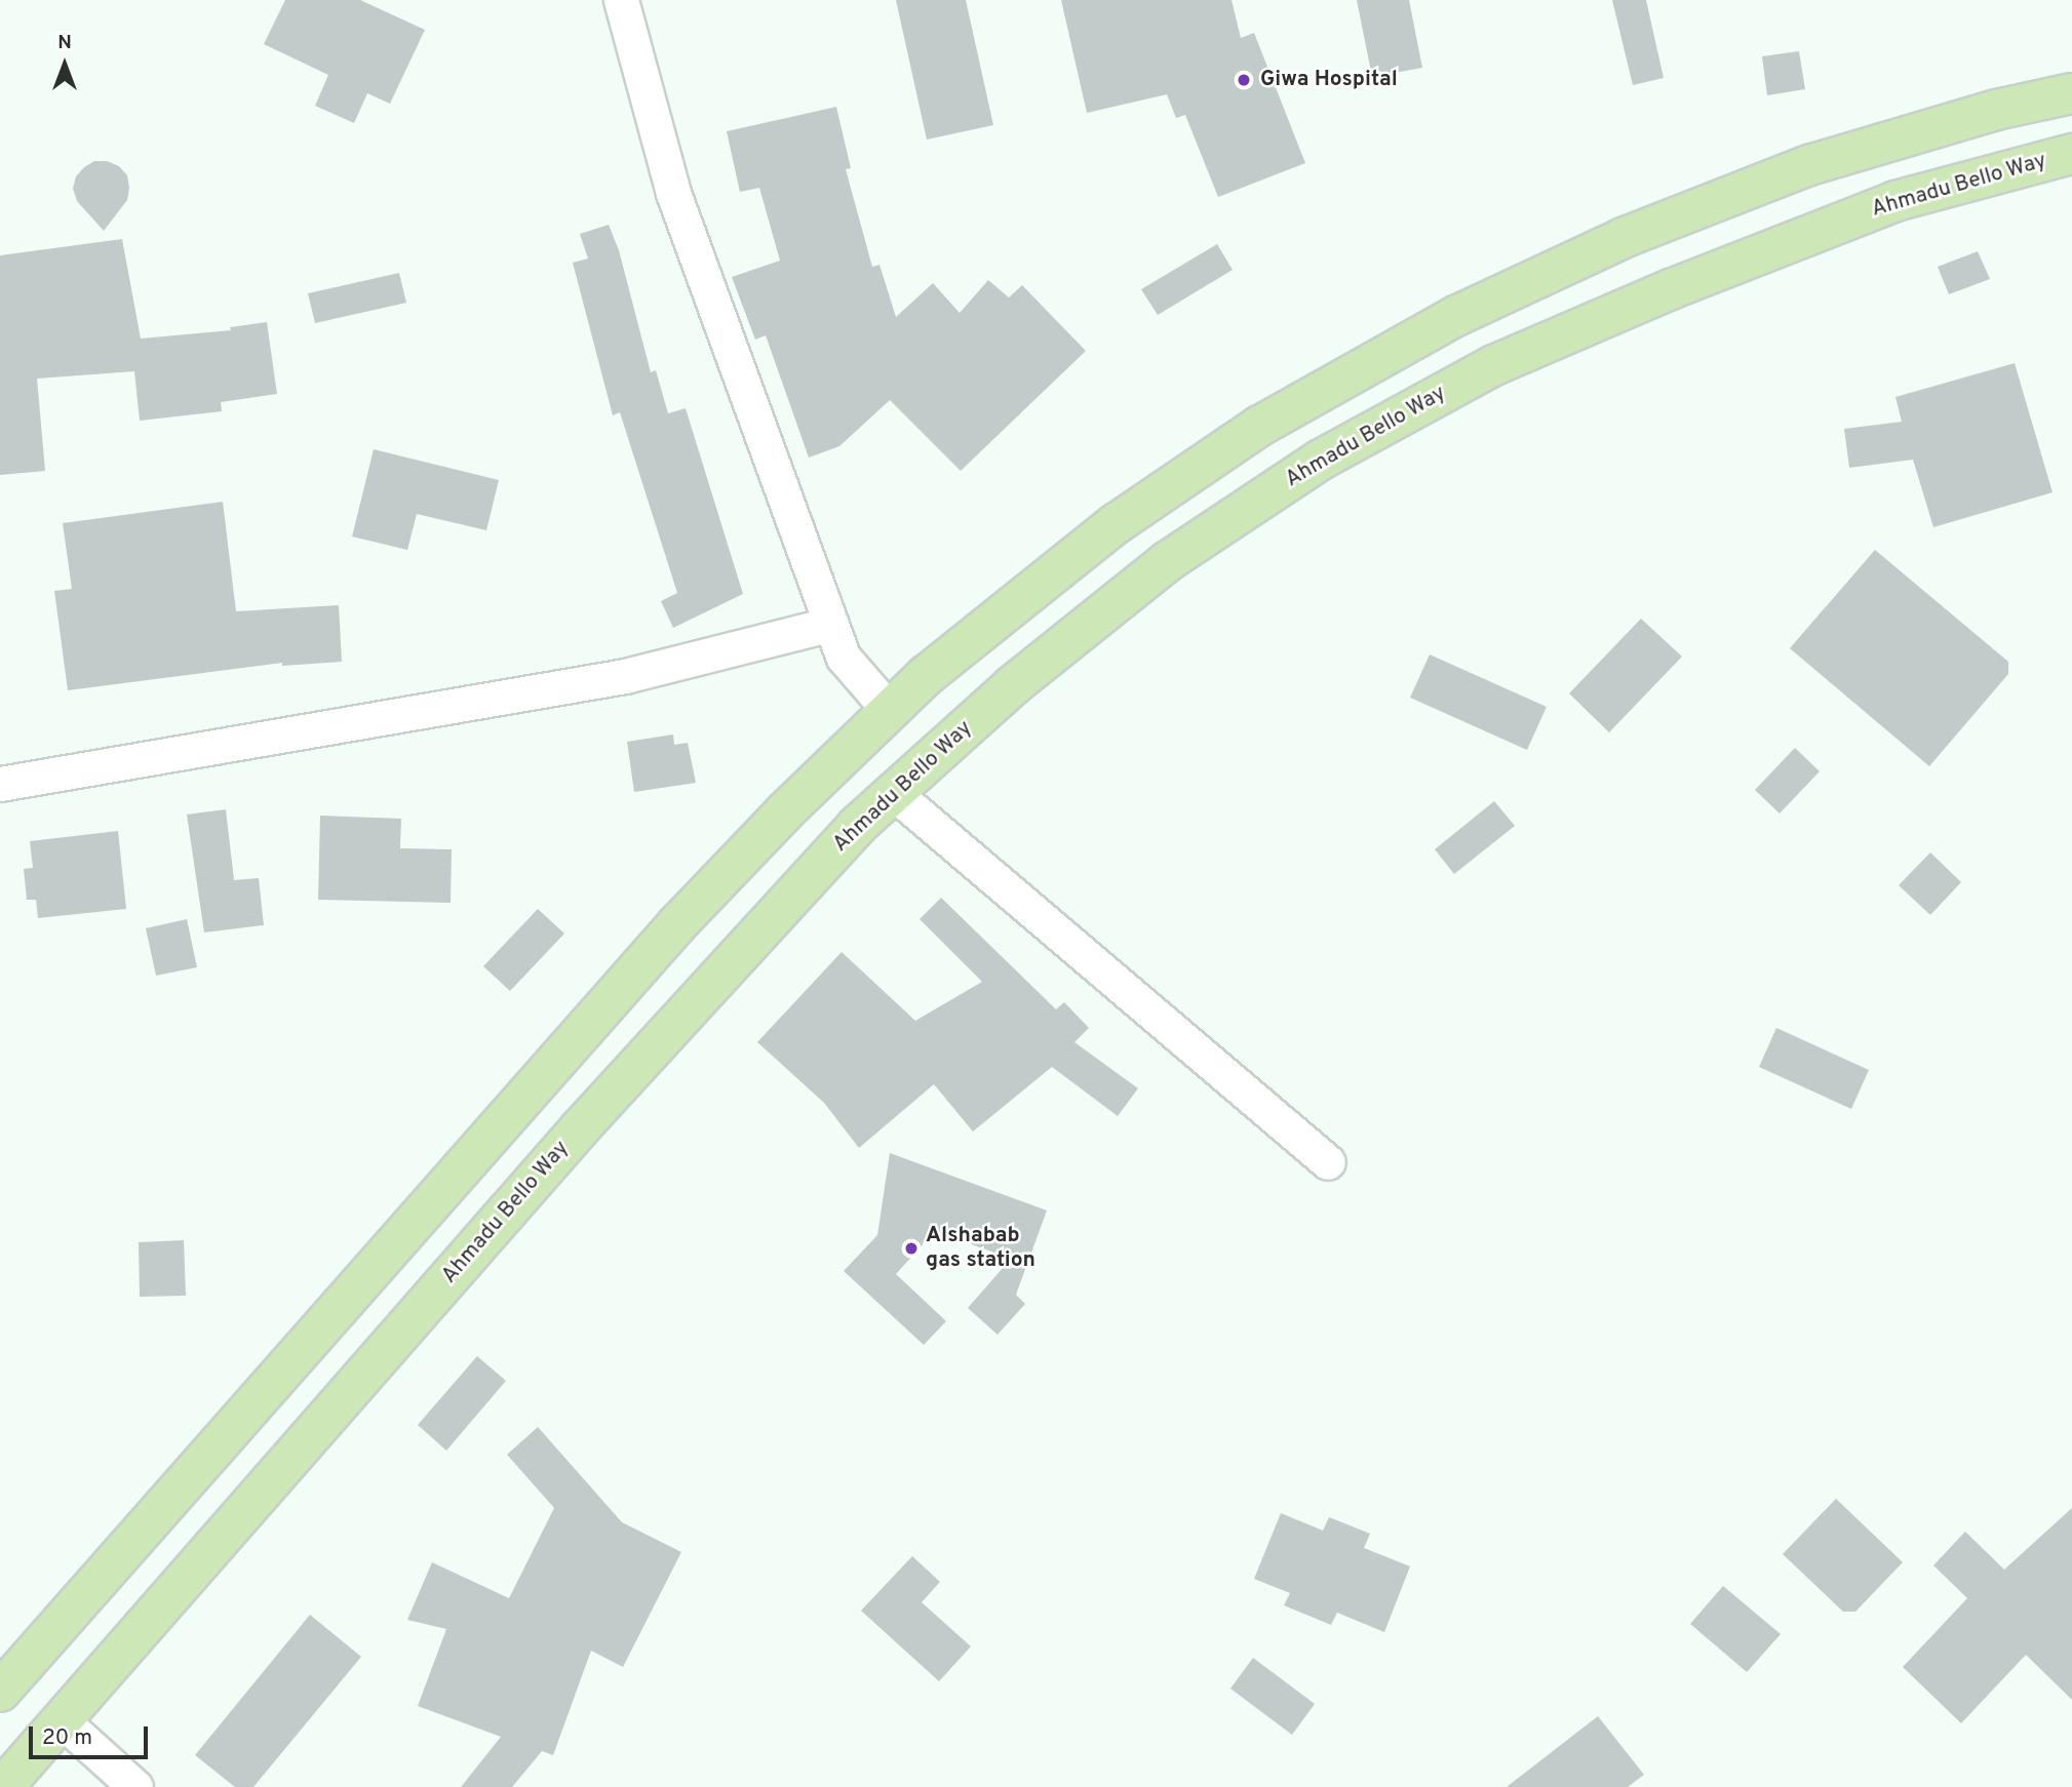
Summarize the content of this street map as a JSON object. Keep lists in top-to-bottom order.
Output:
{
  "streets": {
    "main road": ["Ahmadu Bello Way"]
  },
  "places": ["Giwa Hospital", "Alshabab gas station"],
  "scale_bar": "20 m",
  "north": "top"
}
